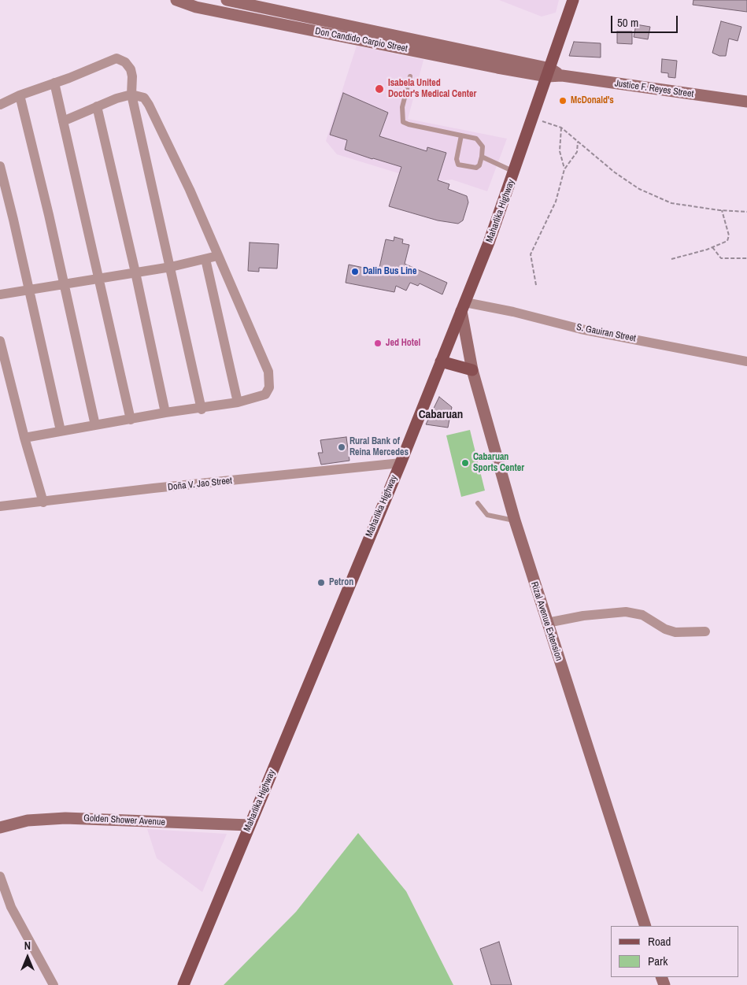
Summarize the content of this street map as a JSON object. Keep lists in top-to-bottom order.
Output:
{
  "streets": {
    "main road": ["Maharlika Highway"],
    "street": [
      "Don Candido Carpio Street",
      "Justice F. Reyes Street",
      "S. Gauiran Street",
      "Doña V. Jao Street",
      "Rizal Avenue Extension",
      "Golden Shower Avenue"
    ]
  },
  "crossings": [
    ["Don Candido Carpio Street", "Justice F. Reyes Street"],
    ["Don Candido Carpio Street", "Maharlika Highway"],
    ["Justice F. Reyes Street", "Maharlika Highway"],
    ["Maharlika Highway", "S. Gauiran Street"],
    ["Maharlika Highway", "Doña V. Jao Street"],
    ["Maharlika Highway", "Rizal Avenue Extension"],
    ["Maharlika Highway", "Golden Shower Avenue"],
    ["S. Gauiran Street", "Rizal Avenue Extension"]
  ],
  "districts": ["Cabaruan"],
  "places": [
    "Isabela United Doctor's Medical Center",
    "McDonald's",
    "Dalin Bus Line",
    "Jed Hotel",
    "Rural Bank of Reina Mercedes",
    "Cabaruan Sports Center",
    "Petron"
  ],
  "legend": ["Road", "Park"],
  "scale_bar": "50 m",
  "north": "top"
}
